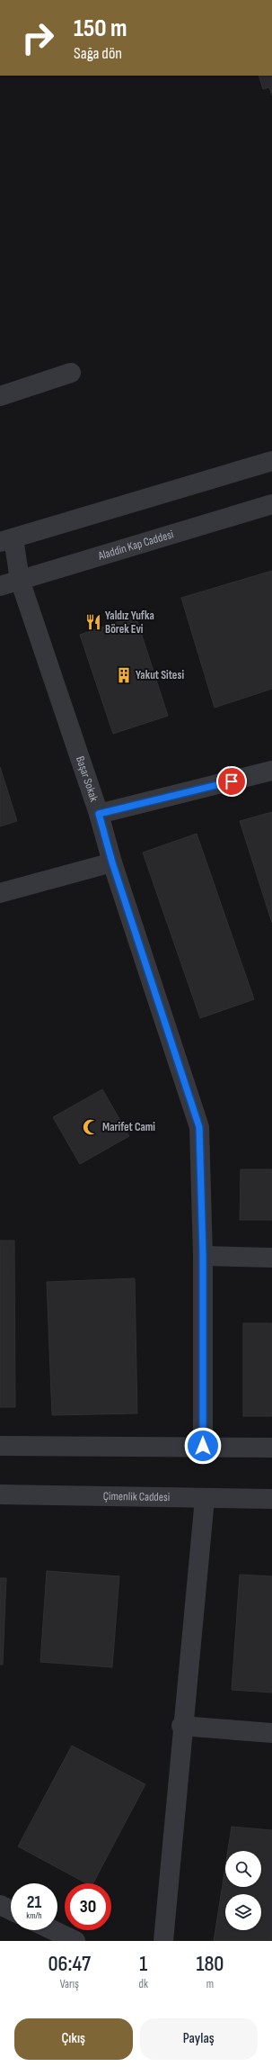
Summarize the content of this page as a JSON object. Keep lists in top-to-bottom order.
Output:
{
  "streets": {
    "street": ["Aladdin Kap Caddesi", "Başar Sokak", "Çimenlik Caddesi"]
  },
  "crossings": [
    ["Aladdin Kap Caddesi", "Başar Sokak"]
  ],
  "places": {
    "restaurant": ["Yaldız Yufka Börek Evi"],
    "building": ["Yakut Sitesi"],
    "mosque": ["Marifet Cami"]
  },
  "page": {
    "turn": ["150 m", "Sağa dön"],
    "speed": "21 km/h",
    "limit": "30",
    "eta": [
      "06:47",
      "Varış",
      "1",
      "dk",
      "180",
      "m"
    ],
    "buttons": ["Çıkış", "Paylaş"]
  }
}
